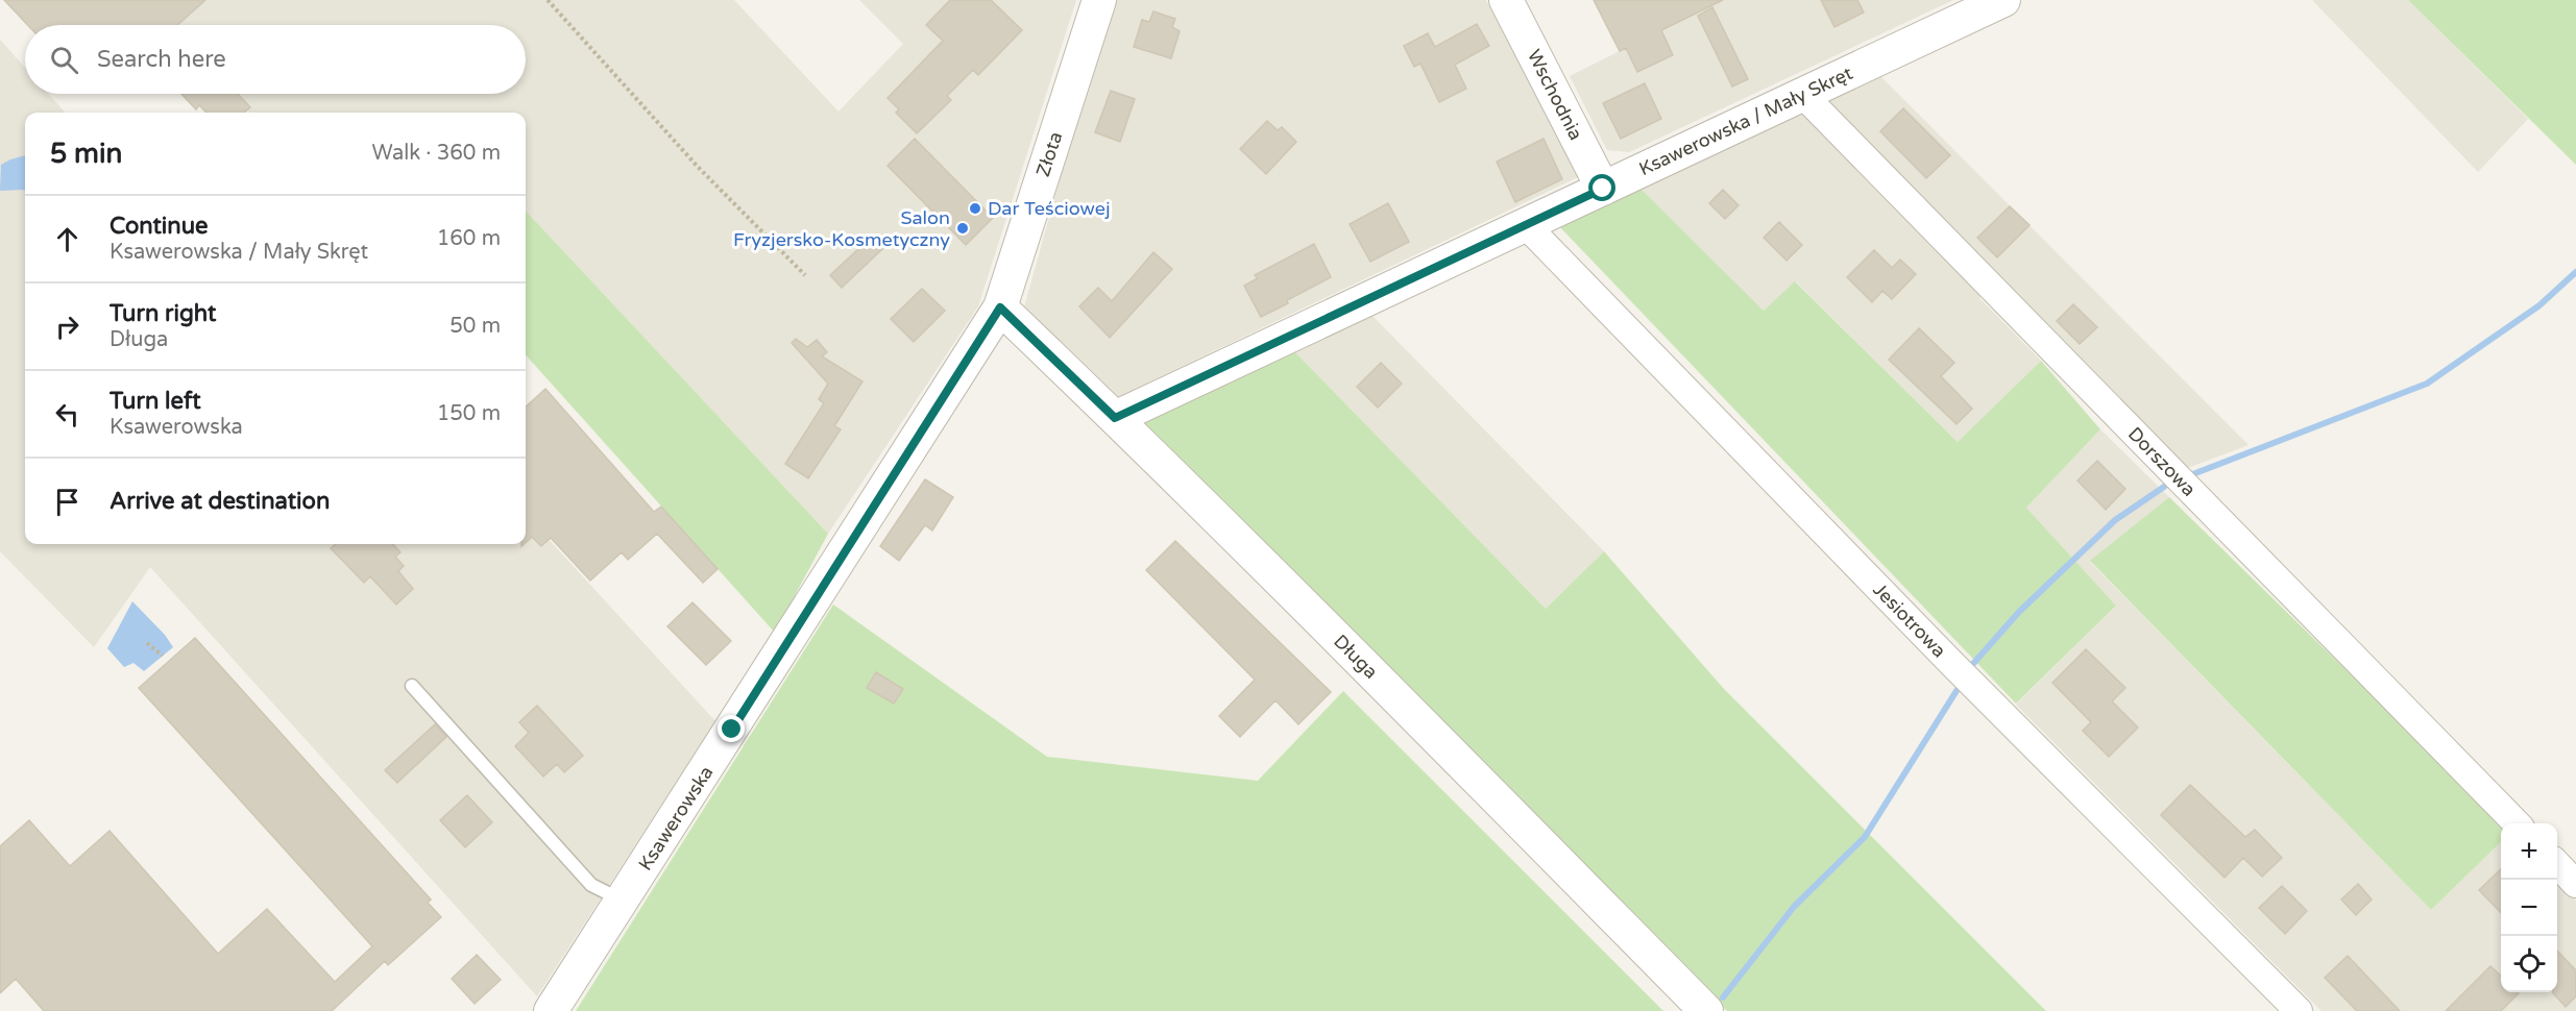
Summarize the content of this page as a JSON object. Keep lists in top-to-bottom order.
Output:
{
  "streets": {
    "street": [
      "Wschodnia",
      "Ksawerowska / Mały Skręt",
      "Złota",
      "Dorszowa",
      "Jesiotrowa",
      "Długa",
      "Ksawerowska"
    ]
  },
  "crossings": [
    ["Wschodnia", "Ksawerowska / Mały Skręt"],
    ["Ksawerowska / Mały Skręt", "Dorszowa"],
    ["Ksawerowska / Mały Skręt", "Jesiotrowa"],
    ["Ksawerowska / Mały Skręt", "Długa"],
    ["Złota", "Długa"],
    ["Złota", "Ksawerowska"],
    ["Długa", "Ksawerowska"]
  ],
  "places": ["Dar Teściowej", "Salon Fryzjersko-Kosmetyczny"],
  "page": {
    "search": "Search here",
    "heading": ["5 min", "Walk · 360 m"],
    "list": [
      ["Continue", "Ksawerowska / Mały Skręt", "160 m"],
      ["Turn right", "Długa", "50 m"],
      ["Turn left", "Ksawerowska", "150 m"],
      "Arrive at destination"
    ],
    "map_buttons": ["+", "−"]
  }
}
